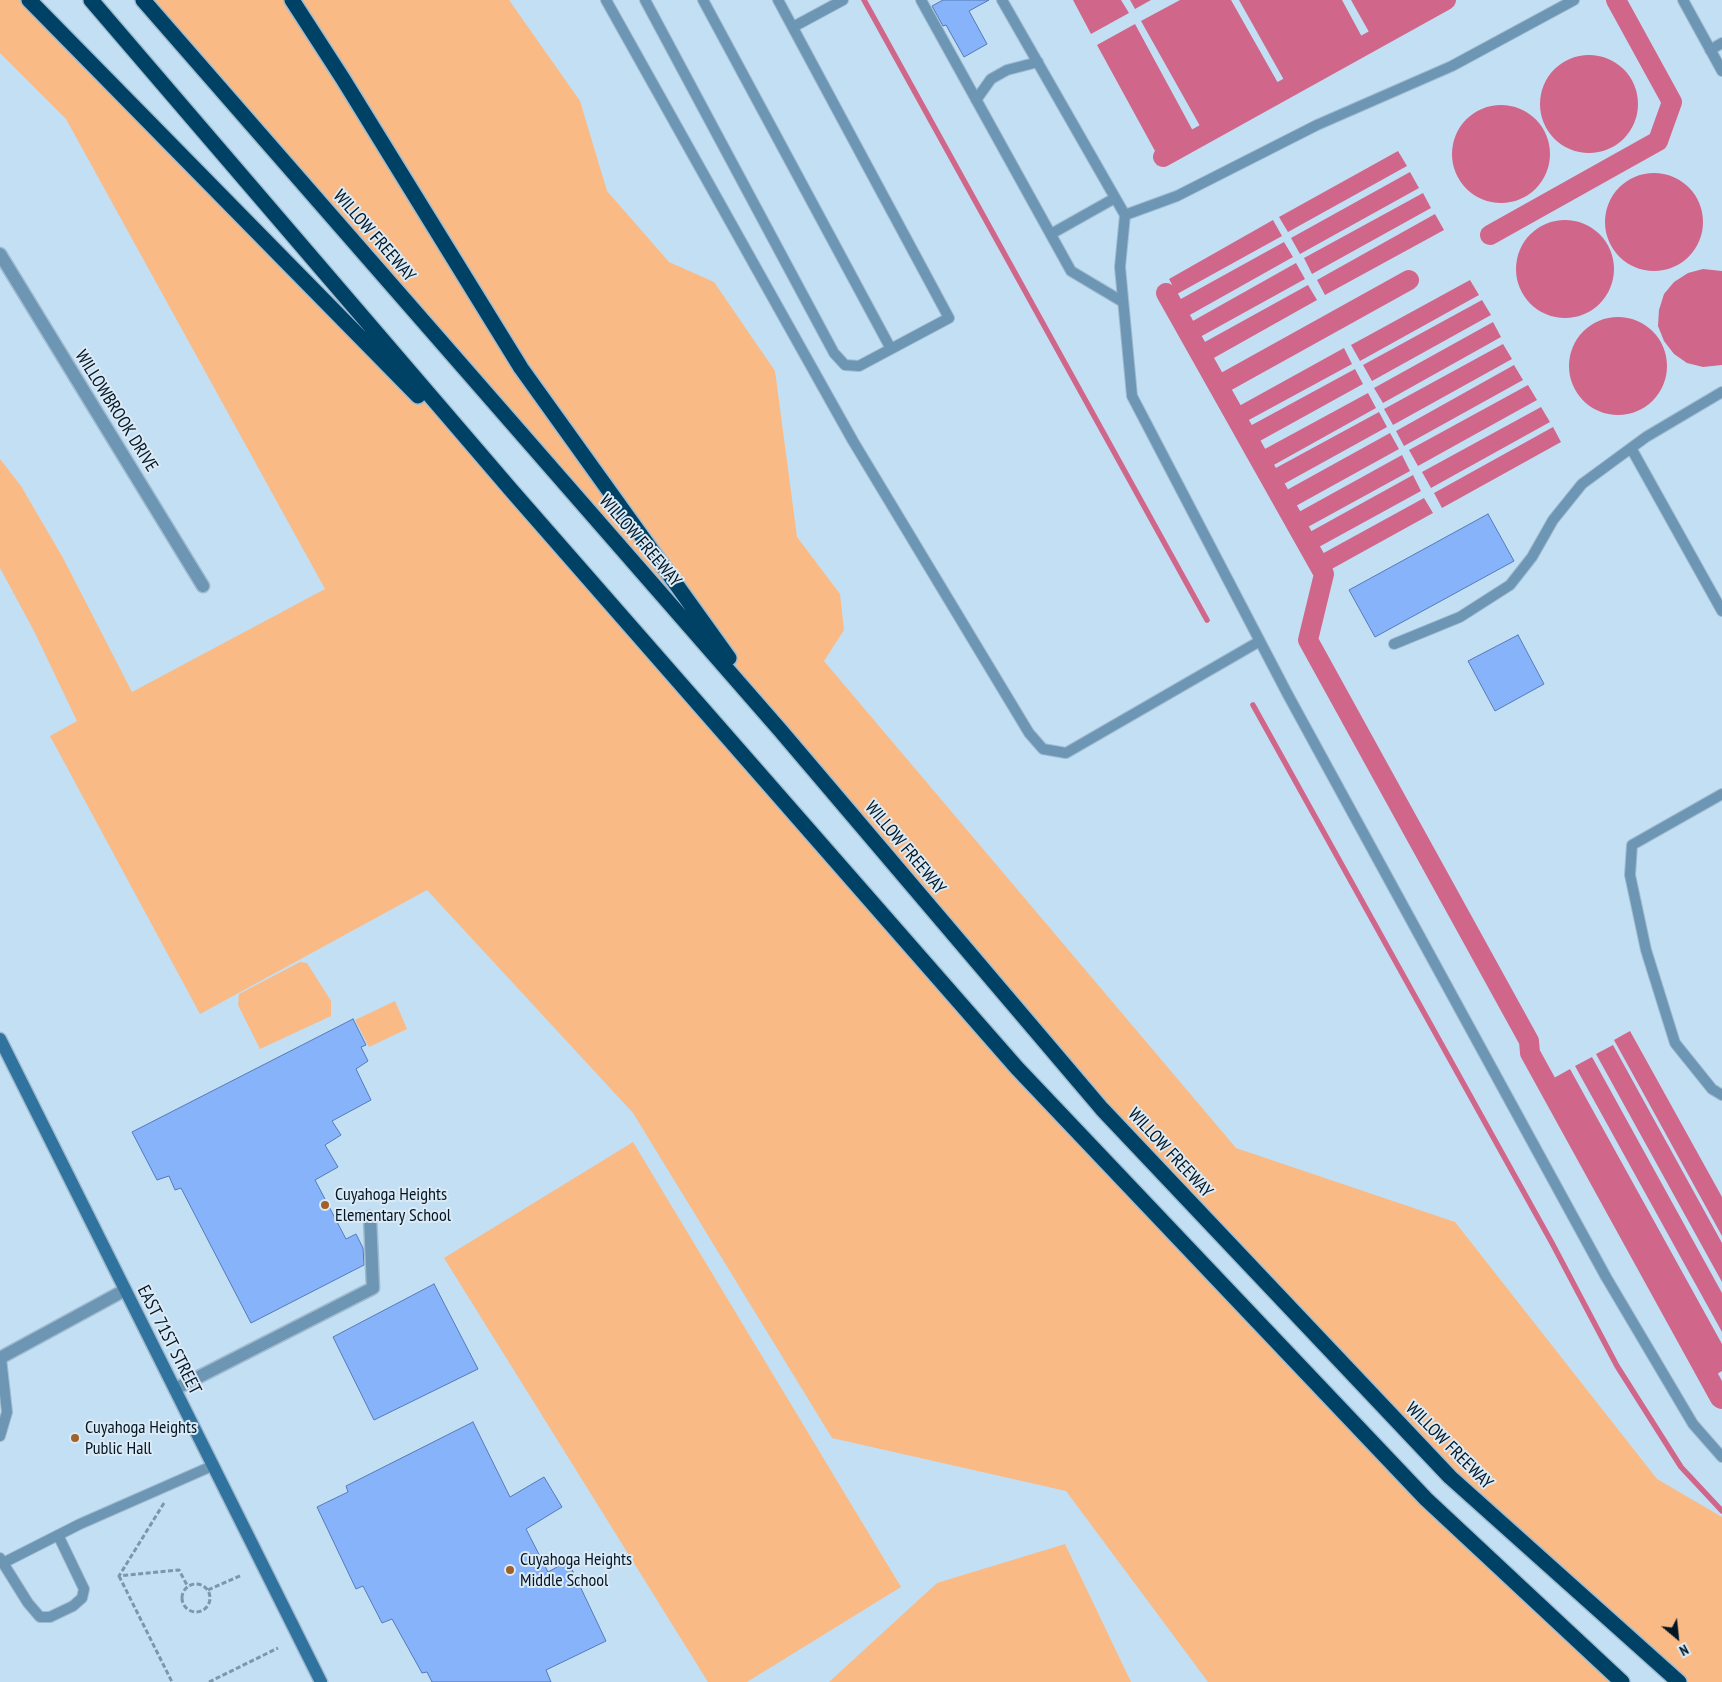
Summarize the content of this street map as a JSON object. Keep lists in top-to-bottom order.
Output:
{
  "streets": {
    "highway": ["WILLOW FREEWAY"],
    "main road": ["EAST 71ST STREET"],
    "street": ["WILLOWBROOK DRIVE"]
  },
  "places": ["Cuyahoga Heights Elementary School", "Cuyahoga Heights Public Hall", "Cuyahoga Heights Middle School"],
  "north": "bottom right"
}
